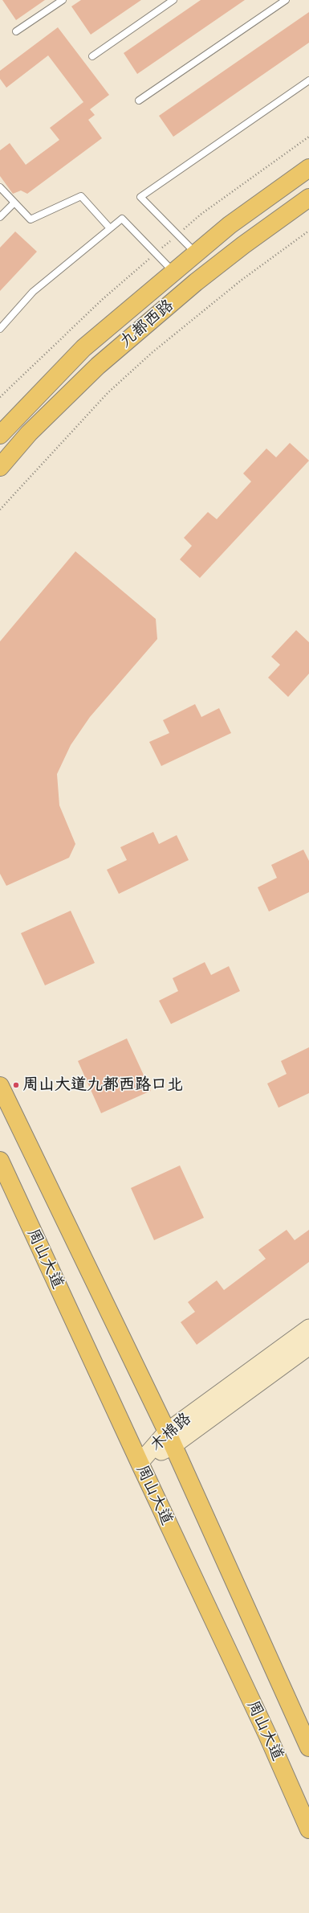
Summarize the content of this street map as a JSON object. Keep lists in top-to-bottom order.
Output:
{
  "streets": {
    "main road": ["九都西路", "周山大道", "木棉路"]
  },
  "crossings": [
    ["周山大道", "木棉路"]
  ],
  "places": ["周山大道九都西路口北"]
}
